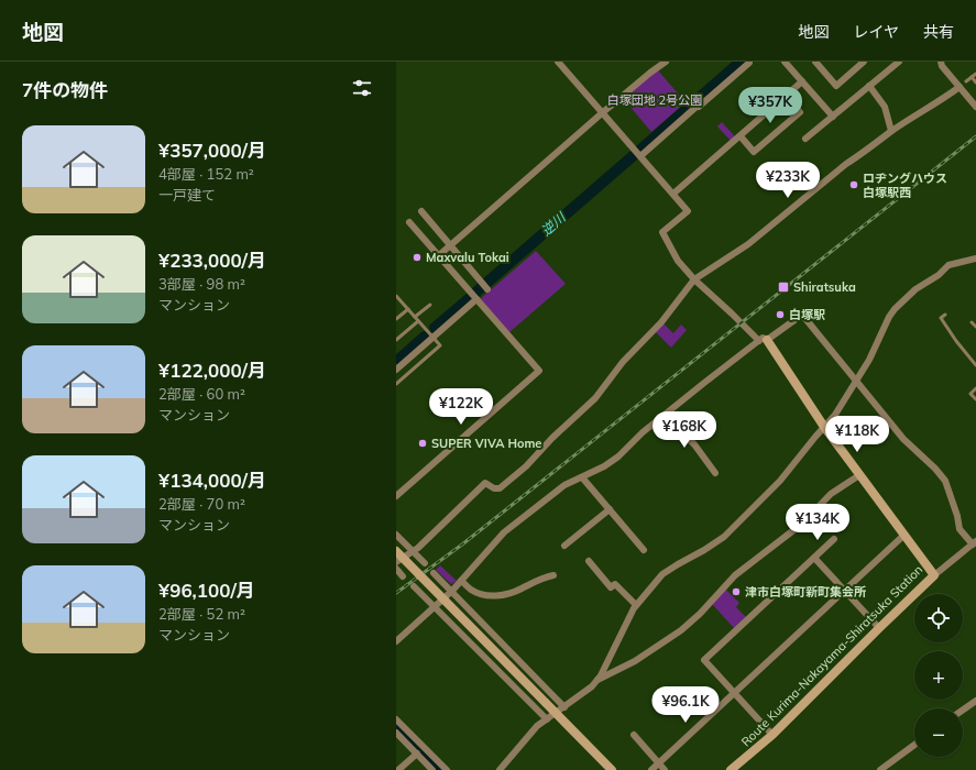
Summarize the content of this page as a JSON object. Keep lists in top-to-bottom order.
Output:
{
  "streets": {
    "main road": ["Route Kurima-Nakayama-Shiratsuka Station"]
  },
  "water": ["逆川"],
  "parks": ["白塚団地 2号公園"],
  "places": {
    "other": [
      "ロヂングハウス 白塚駅西",
      "Maxvalu Tokai",
      "白塚駅",
      "SUPER VIVA Home",
      "津市白塚町新町集会所"
    ],
    "transit": ["Shiratsuka"]
  },
  "page": {
    "header": "地図",
    "nav": ["地図", "レイヤ", "共有"],
    "heading": "7件の物件",
    "price": [
      "¥357K",
      "¥233K",
      "¥122K",
      "¥168K",
      "¥118K",
      "¥134K",
      "¥96.1K"
    ],
    "list": [
      {
        "name": "¥357,000/月",
        "note": "4部屋 · 152 m² · 一戸建て"
      },
      {
        "name": "¥233,000/月",
        "note": "3部屋 · 98 m² · マンション"
      },
      {
        "name": "¥122,000/月",
        "note": "2部屋 · 60 m² · マンション"
      },
      {
        "name": "¥134,000/月",
        "note": "2部屋 · 70 m² · マンション"
      },
      {
        "name": "¥96,100/月",
        "note": "2部屋 · 52 m² · マンション"
      }
    ],
    "map_buttons": ["+", "−"]
  }
}
